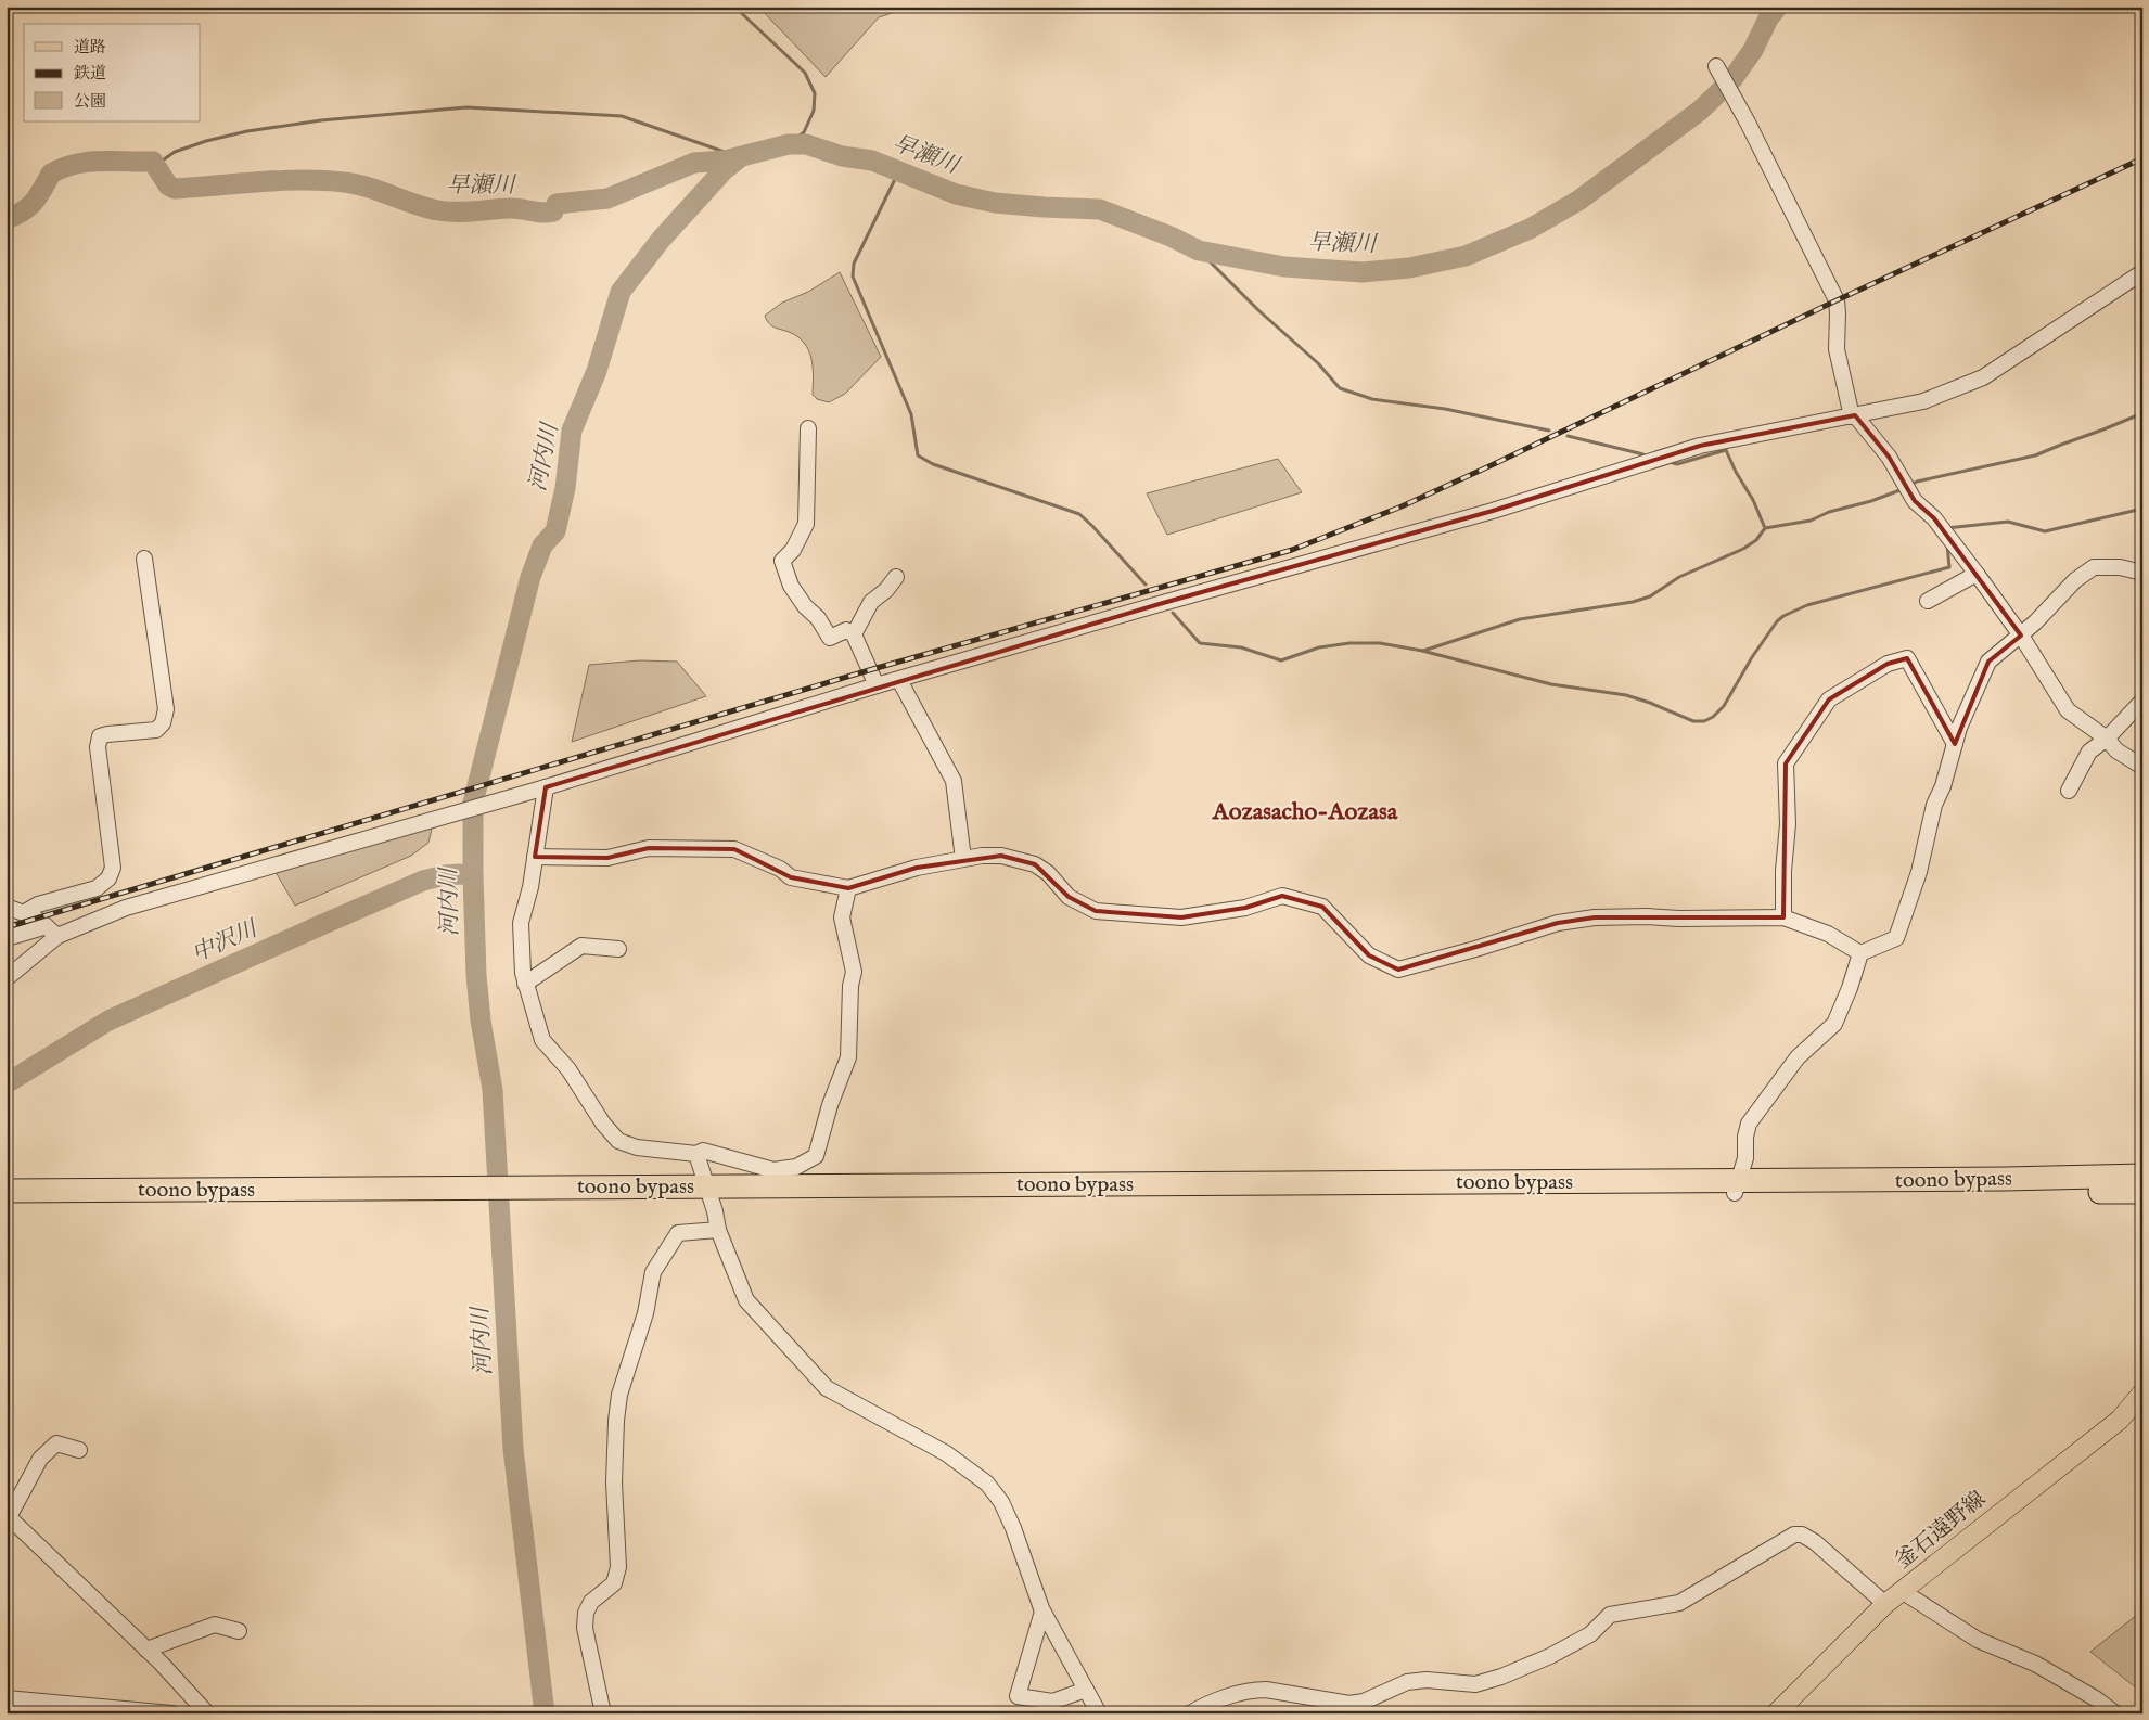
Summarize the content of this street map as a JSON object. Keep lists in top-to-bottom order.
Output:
{
  "streets": {
    "highway": ["toono bypass"],
    "main road": ["釜石遠野線"]
  },
  "districts": ["Aozasacho-Aozasa"],
  "water": ["早瀬川", "河内川", "中沢川"],
  "legend": ["道路", "鉄道", "公園"]
}
